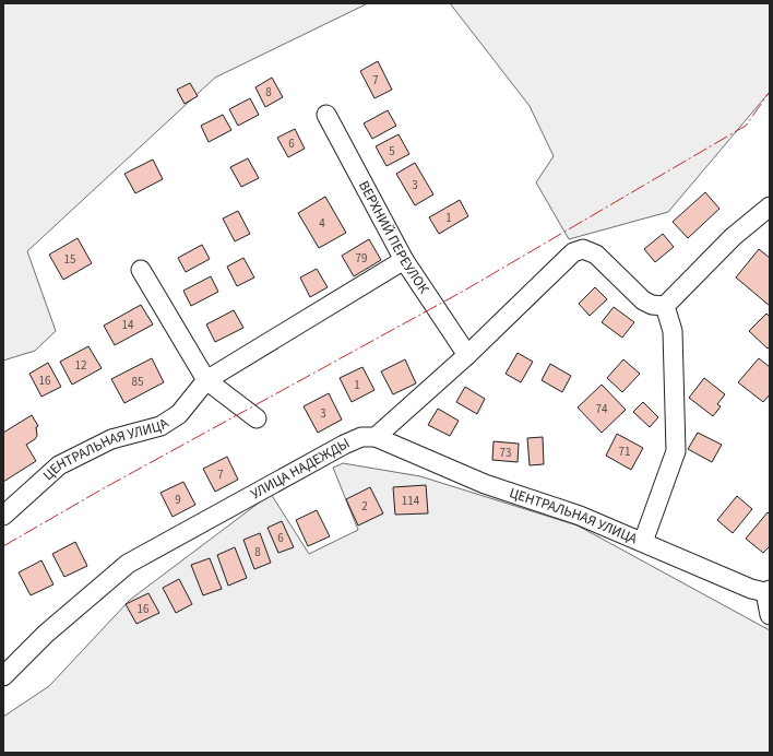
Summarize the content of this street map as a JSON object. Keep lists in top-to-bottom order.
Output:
{
  "streets": {
    "street": ["ВЕРХНИЙ ПЕРЕУЛОК", "ЦЕНТРАЛЬНАЯ УЛИЦА", "УЛИЦА НАДЕЖДЫ"]
  },
  "crossings": [
    ["ЦЕНТРАЛЬНАЯ УЛИЦА", "УЛИЦА НАДЕЖДЫ"]
  ],
  "house_numbers": [
    "7",
    "8",
    "6",
    "5",
    "3",
    "1",
    "4",
    "79",
    "15",
    "14",
    "12",
    "16",
    "85",
    "1",
    "74",
    "3",
    "71",
    "73",
    "7",
    "9",
    "114",
    "2",
    "6",
    "8",
    "16"
  ]
}
